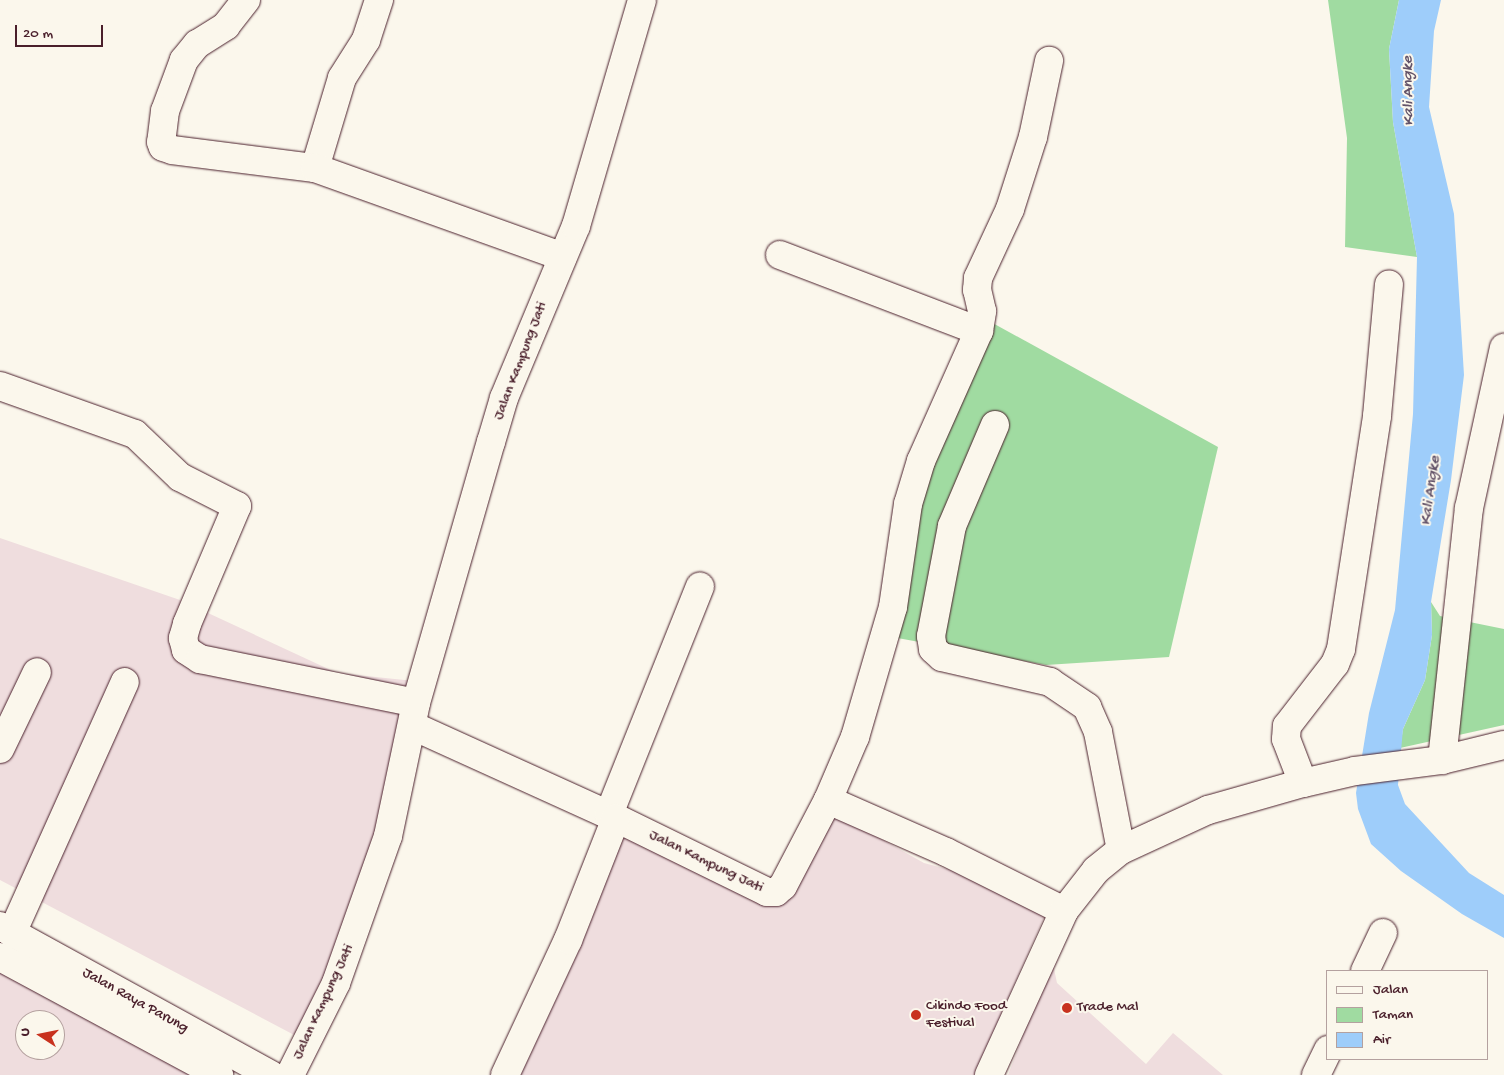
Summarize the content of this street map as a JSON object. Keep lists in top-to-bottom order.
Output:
{
  "streets": {
    "main road": ["Jalan Kampung Jati", "Jalan Raya Parung"]
  },
  "water": ["Kali Angke"],
  "places": ["Trade Mal", "Cikindo Food Festival"],
  "legend": ["Jalan", "Taman", "Air"],
  "scale_bar": "20 m",
  "north": "left"
}
